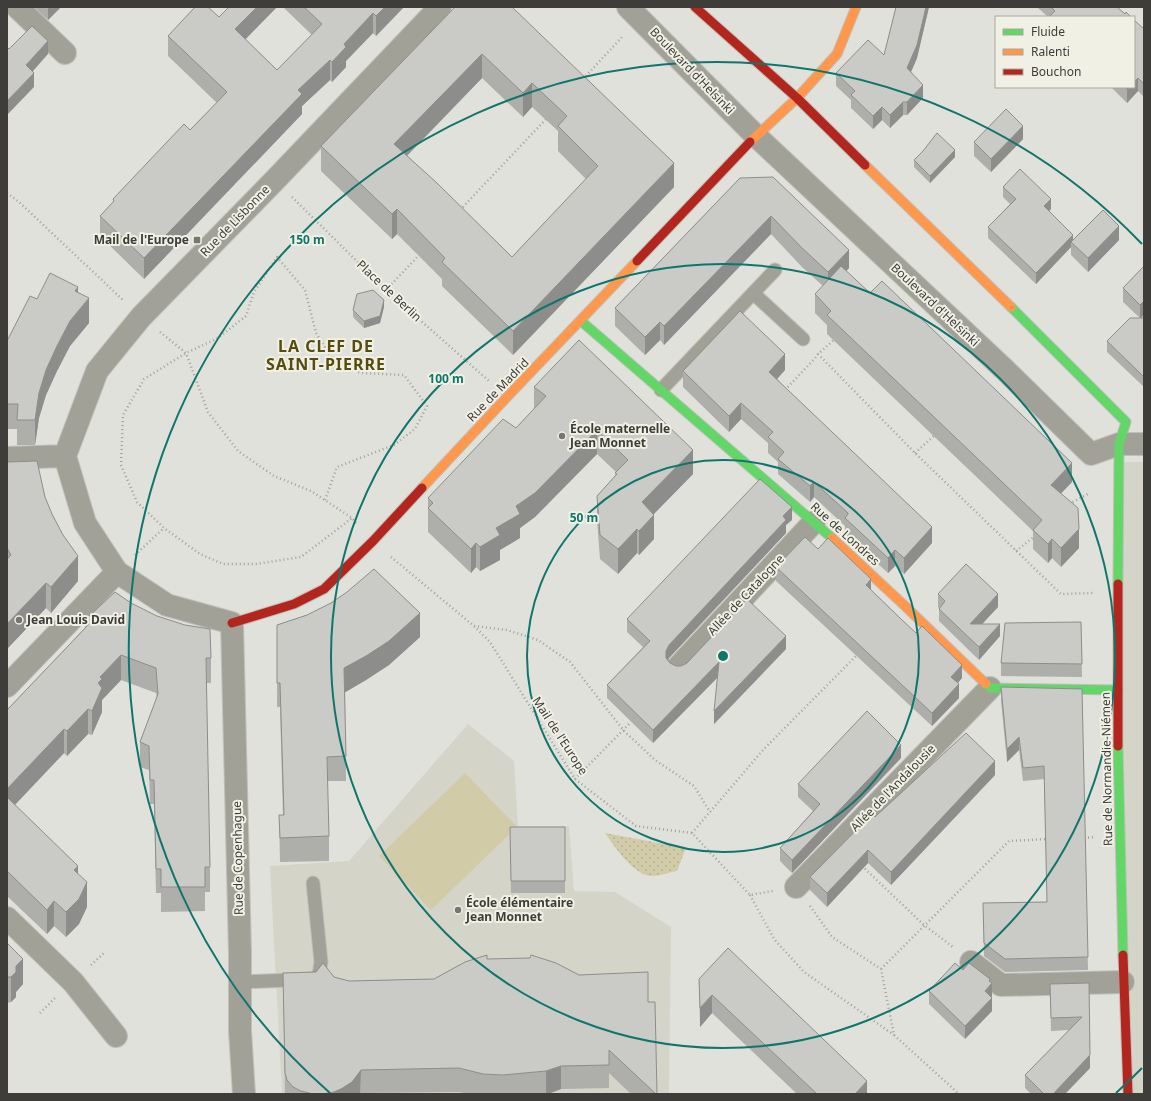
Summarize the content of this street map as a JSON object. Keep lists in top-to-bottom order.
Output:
{
  "streets": {
    "street": [
      "Boulevard d'Helsinki",
      "Rue de Lisbonne",
      "Rue de Madrid",
      "Rue de Londres",
      "Allée de Catalogne",
      "Rue de Normandie-Niémen",
      "Allée de l'Andalousie",
      "Rue de Copenhague"
    ],
    "path": ["Place de Berlin", "Mail de l'Europe"]
  },
  "crossings": [
    ["Boulevard d'Helsinki", "Rue de Madrid"],
    ["Boulevard d'Helsinki", "Rue de Normandie-Niémen"],
    ["Rue de Lisbonne", "Place de Berlin"],
    ["Place de Berlin", "Rue de Madrid"],
    ["Rue de Madrid", "Rue de Londres"],
    ["Rue de Madrid", "Mail de l'Europe"],
    ["Rue de Madrid", "Rue de Copenhague"],
    ["Rue de Londres", "Allée de Catalogne"],
    ["Rue de Londres", "Allée de l'Andalousie"]
  ],
  "districts": ["LA CLEF DE SAINT-PIERRE"],
  "places": {
    "transit": ["Mail de l'Europe"],
    "other": ["École maternelle Jean Monnet", "Jean Louis David", "École élémentaire Jean Monnet"]
  },
  "legend": ["Fluide", "Ralenti", "Bouchon"],
  "rings": ["150 m", "100 m", "50 m"]
}
